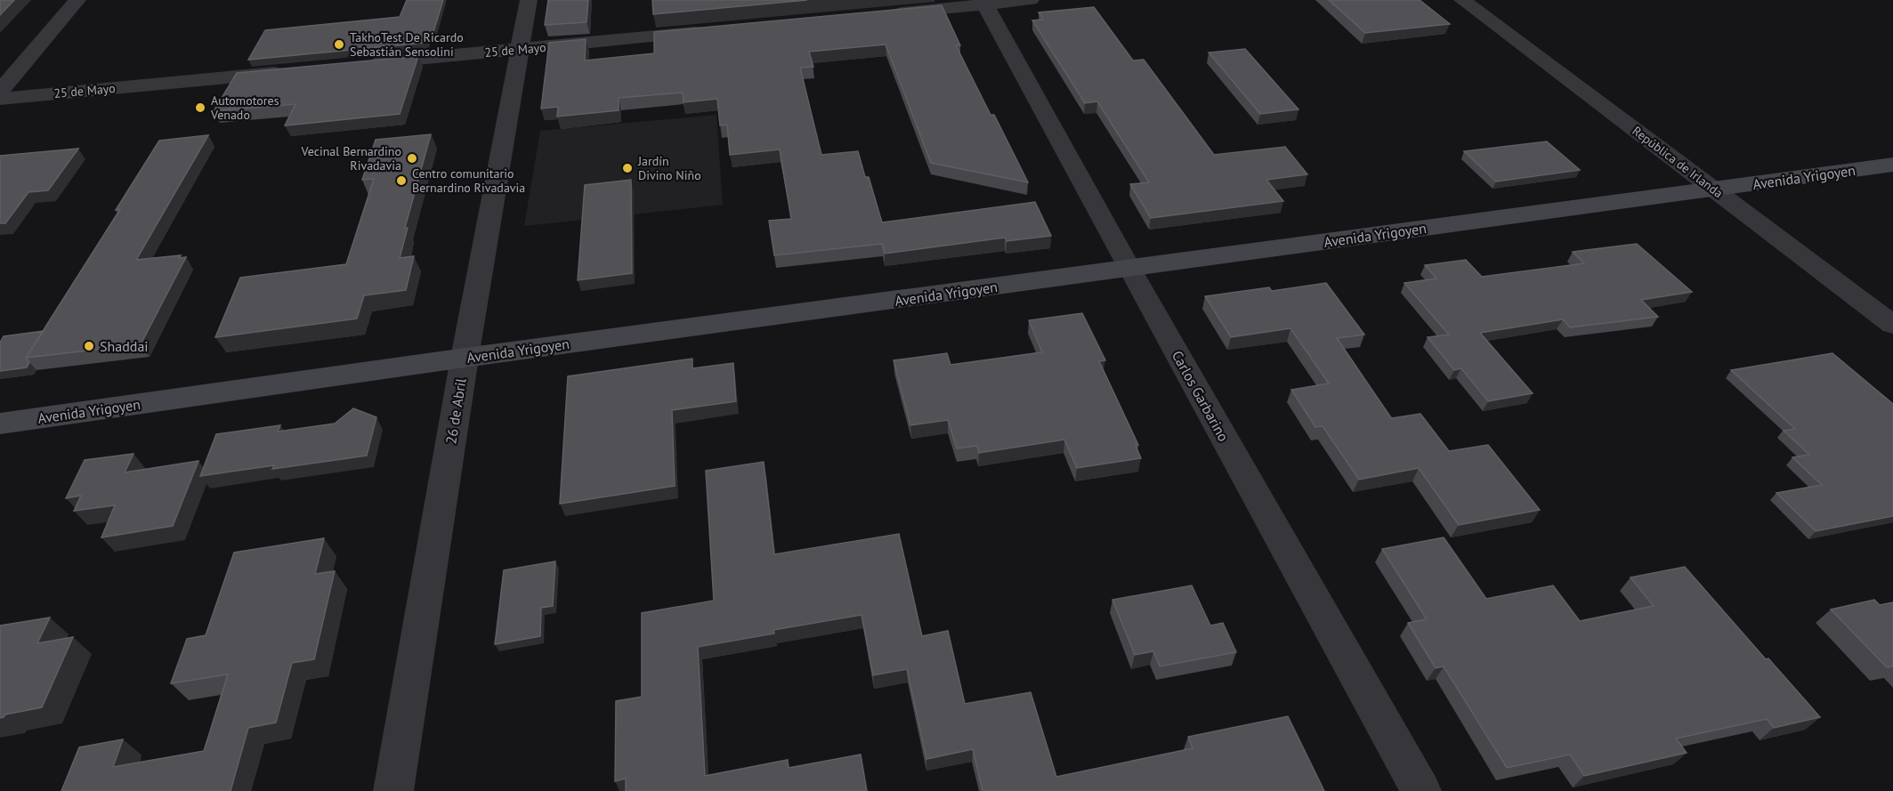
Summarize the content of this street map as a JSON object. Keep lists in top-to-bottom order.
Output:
{
  "streets": {
    "main road": ["Avenida Yrigoyen"],
    "street": [
      "25 de Mayo",
      "República de Irlanda",
      "Carlos Garbarino",
      "26 de Abril"
    ]
  },
  "crossings": [
    ["25 de Mayo", "26 de Abril"],
    ["República de Irlanda", "Avenida Yrigoyen"],
    ["Avenida Yrigoyen", "Carlos Garbarino"],
    ["Avenida Yrigoyen", "26 de Abril"]
  ],
  "places": [
    "TakhoTest De Ricardo Sebastián Sensolini",
    "Automotores Venado",
    "Vecinal Bernardino Rivadavia",
    "Jardín Divino Niño",
    "Centro comunitario Bernardino Rivadavia",
    "Shaddai"
  ]
}
